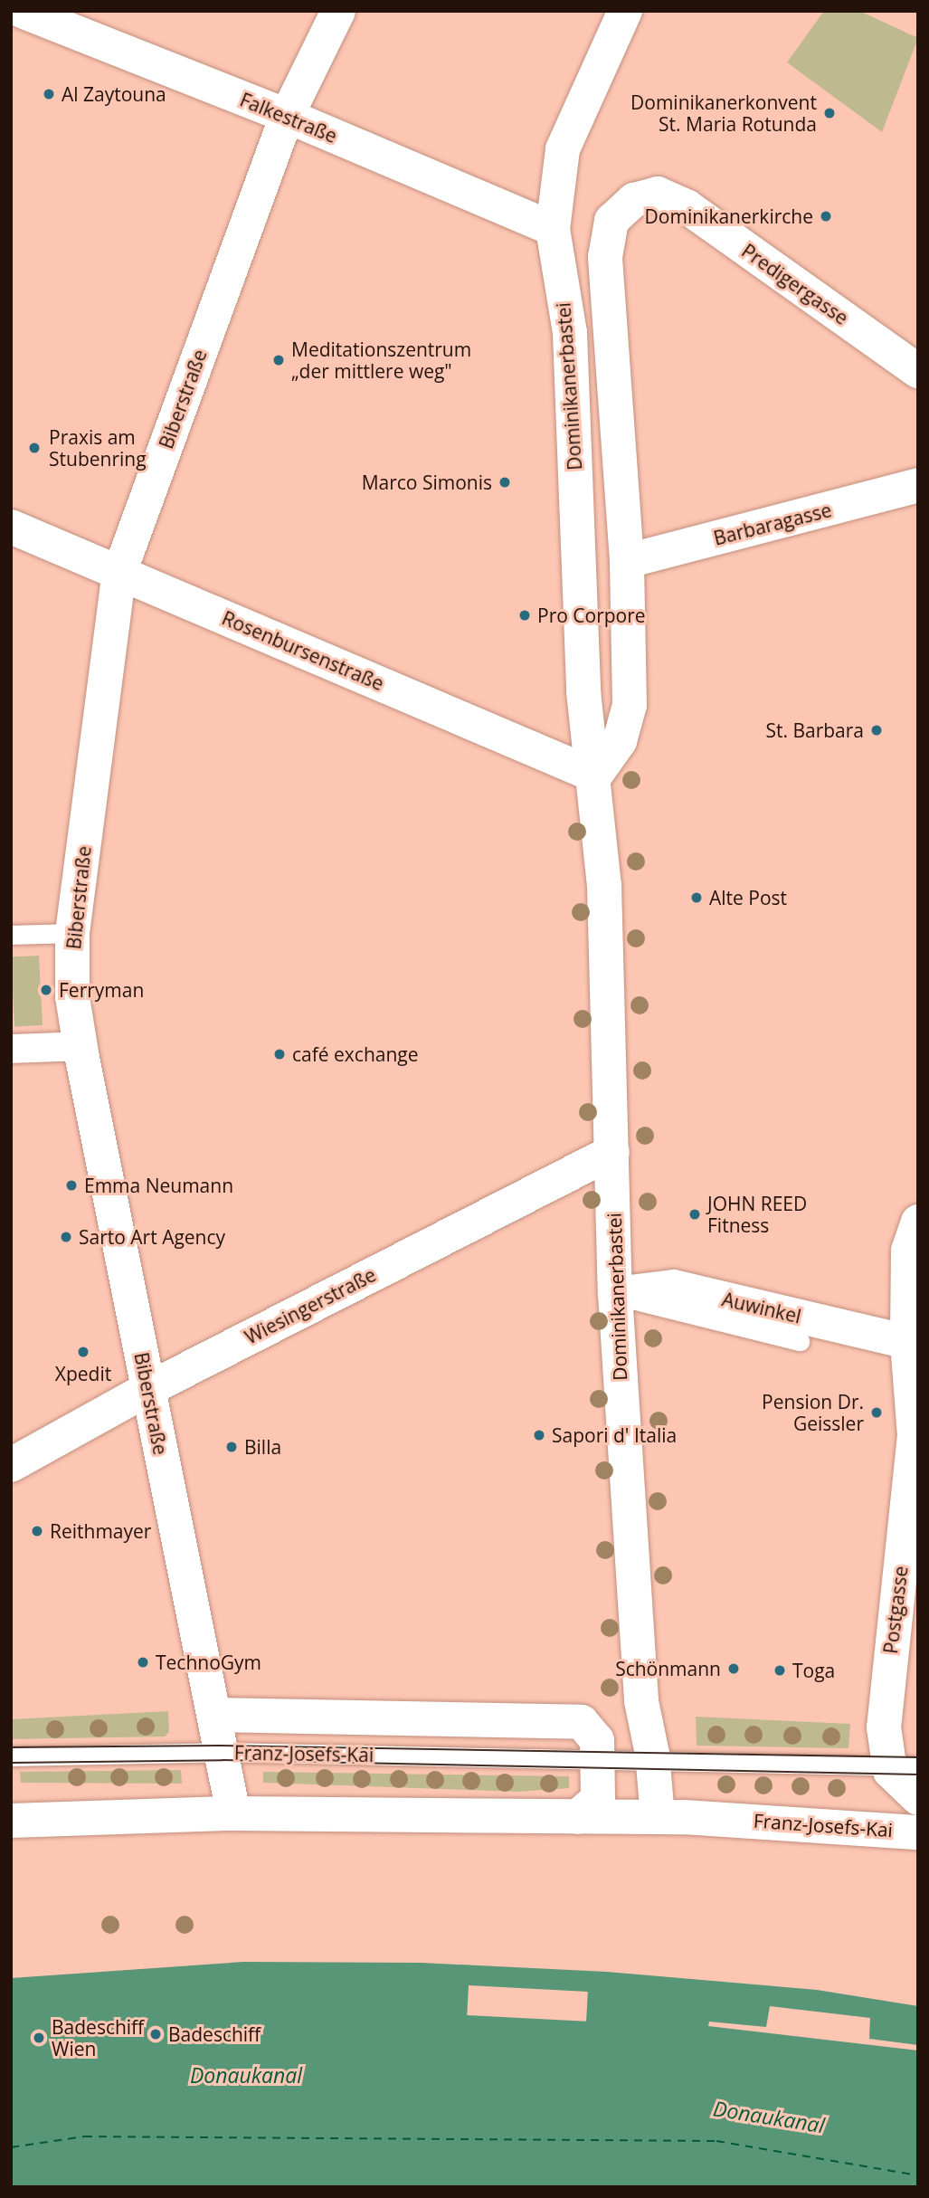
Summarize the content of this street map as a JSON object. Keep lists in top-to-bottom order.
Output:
{
  "streets": {
    "street": [
      "Falkestraße",
      "Predigergasse",
      "Dominikanerbastei",
      "Biberstraße",
      "Barbaragasse",
      "Rosenbursenstraße",
      "Wiesingerstraße",
      "Auwinkel",
      "Postgasse",
      "Franz-Josefs-Kai"
    ]
  },
  "crossings": [
    ["Falkestraße", "Dominikanerbastei"],
    ["Falkestraße", "Biberstraße"],
    ["Predigergasse", "Barbaragasse"],
    ["Dominikanerbastei", "Rosenbursenstraße"],
    ["Dominikanerbastei", "Wiesingerstraße"],
    ["Dominikanerbastei", "Auwinkel"],
    ["Dominikanerbastei", "Franz-Josefs-Kai"],
    ["Biberstraße", "Rosenbursenstraße"],
    ["Biberstraße", "Wiesingerstraße"],
    ["Biberstraße", "Franz-Josefs-Kai"],
    ["Auwinkel", "Postgasse"],
    ["Postgasse", "Franz-Josefs-Kai"]
  ],
  "water": ["Donaukanal"],
  "places": [
    "Al Zaytouna",
    "Dominikanerkonvent St. Maria Rotunda",
    "Dominikanerkirche",
    "Meditationszentrum „der mittlere weg\"",
    "Praxis am Stubenring",
    "Marco Simonis",
    "Pro Corpore",
    "St. Barbara",
    "Alte Post",
    "Ferryman",
    "café exchange",
    "Emma Neumann",
    "JOHN REED Fitness",
    "Sarto Art Agency",
    "Xpedit",
    "Pension Dr. Geissler",
    "Sapori d' Italia",
    "Billa",
    "Reithmayer",
    "TechnoGym",
    "Schönmann",
    "Toga",
    "Badeschiff",
    "Badeschiff Wien"
  ]
}
